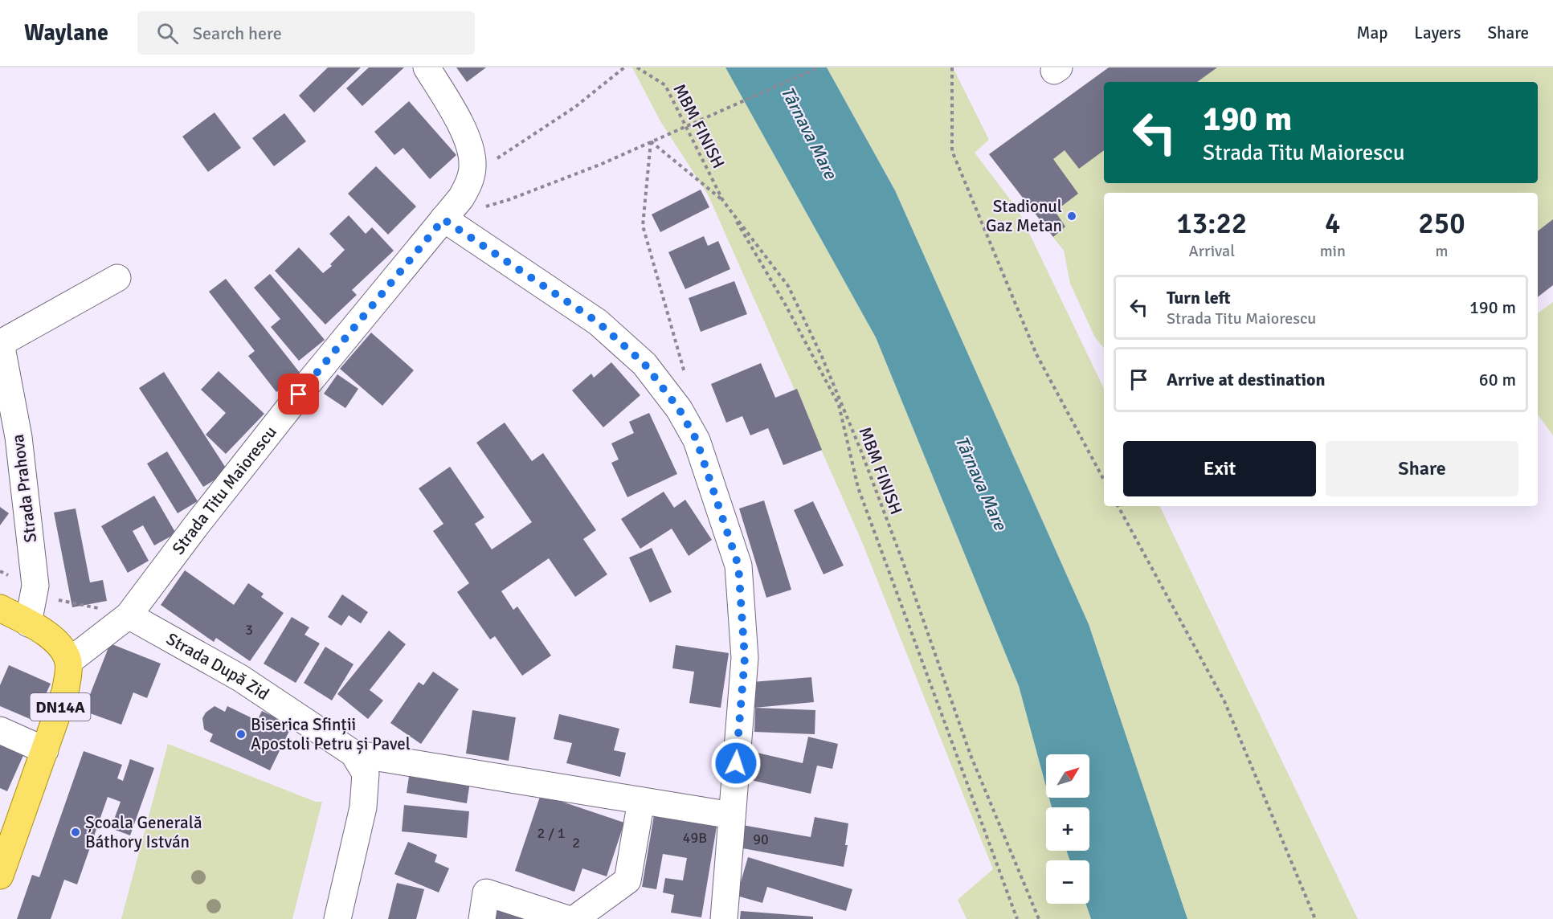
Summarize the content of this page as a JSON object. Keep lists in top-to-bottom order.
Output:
{
  "streets": {
    "main road": ["DN14A"],
    "street": ["Strada Prahova", "Strada Titu Maiorescu", "Strada După Zid"],
    "path": ["MBM FINISH"]
  },
  "crossings": [
    ["Strada Titu Maiorescu", "Strada După Zid"],
    ["Strada Titu Maiorescu", "DN14A"]
  ],
  "water": ["Târnava Mare"],
  "places": ["Stadionul Gaz Metan", "Biserica Sfinții Apostoli Petru și Pavel", "Școala Generală Báthory István"],
  "house_numbers": [
    "3",
    "2 / 1",
    "49B",
    "90",
    "2"
  ],
  "north": "top right",
  "page": {
    "header": "Waylane",
    "search": "Search here",
    "nav": ["Map", "Layers", "Share"],
    "turn": ["190 m", "Strada Titu Maiorescu"],
    "eta": [
      "13:22",
      "Arrival",
      "4",
      "min",
      "250",
      "m"
    ],
    "list": [
      {
        "name": "Turn left",
        "note": "Strada Titu Maiorescu",
        "value": "190 m"
      },
      {
        "name": "Arrive at destination",
        "value": "60 m"
      }
    ],
    "buttons": ["Exit", "Share"],
    "map_buttons": ["+", "−"]
  }
}
